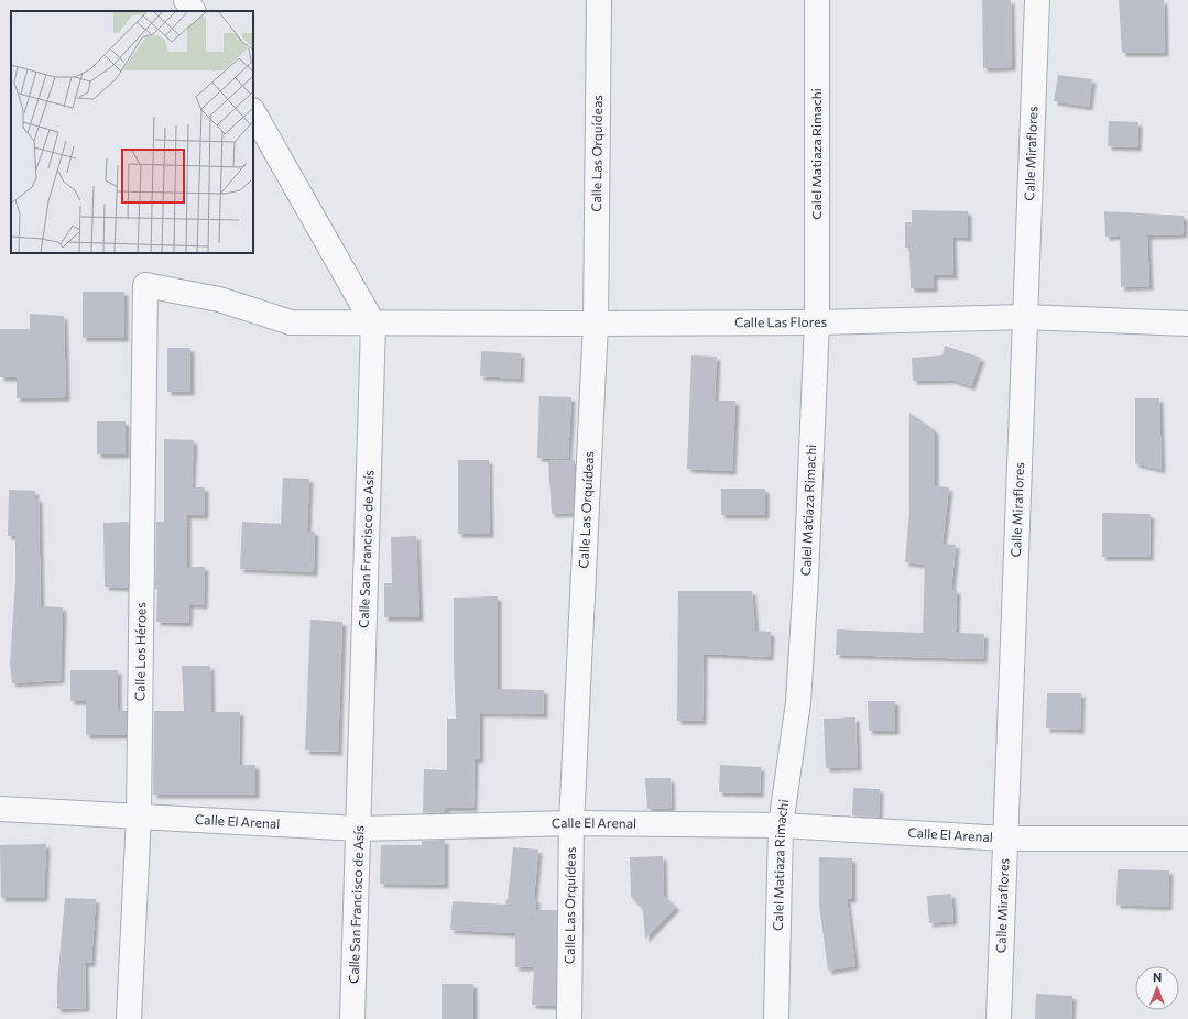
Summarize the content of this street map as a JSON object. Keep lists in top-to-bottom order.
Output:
{
  "streets": {
    "street": [
      "Calle Las Orquídeas",
      "Calle Miraflores",
      "Calel Matiaza Rimachi",
      "Calle Las Flores",
      "Calle San Francisco de Asís",
      "Calle Los Héroes",
      "Calle El Arenal"
    ]
  },
  "crossings": [
    ["Calle Las Orquídeas", "Calle Las Flores"],
    ["Calle Las Orquídeas", "Calle El Arenal"],
    ["Calle Miraflores", "Calle Las Flores"],
    ["Calle Miraflores", "Calle El Arenal"],
    ["Calel Matiaza Rimachi", "Calle Las Flores"],
    ["Calel Matiaza Rimachi", "Calle El Arenal"],
    ["Calle Las Flores", "Calle San Francisco de Asís"],
    ["Calle Las Flores", "Calle Los Héroes"],
    ["Calle San Francisco de Asís", "Calle El Arenal"],
    ["Calle Los Héroes", "Calle El Arenal"]
  ],
  "north": "top"
}
